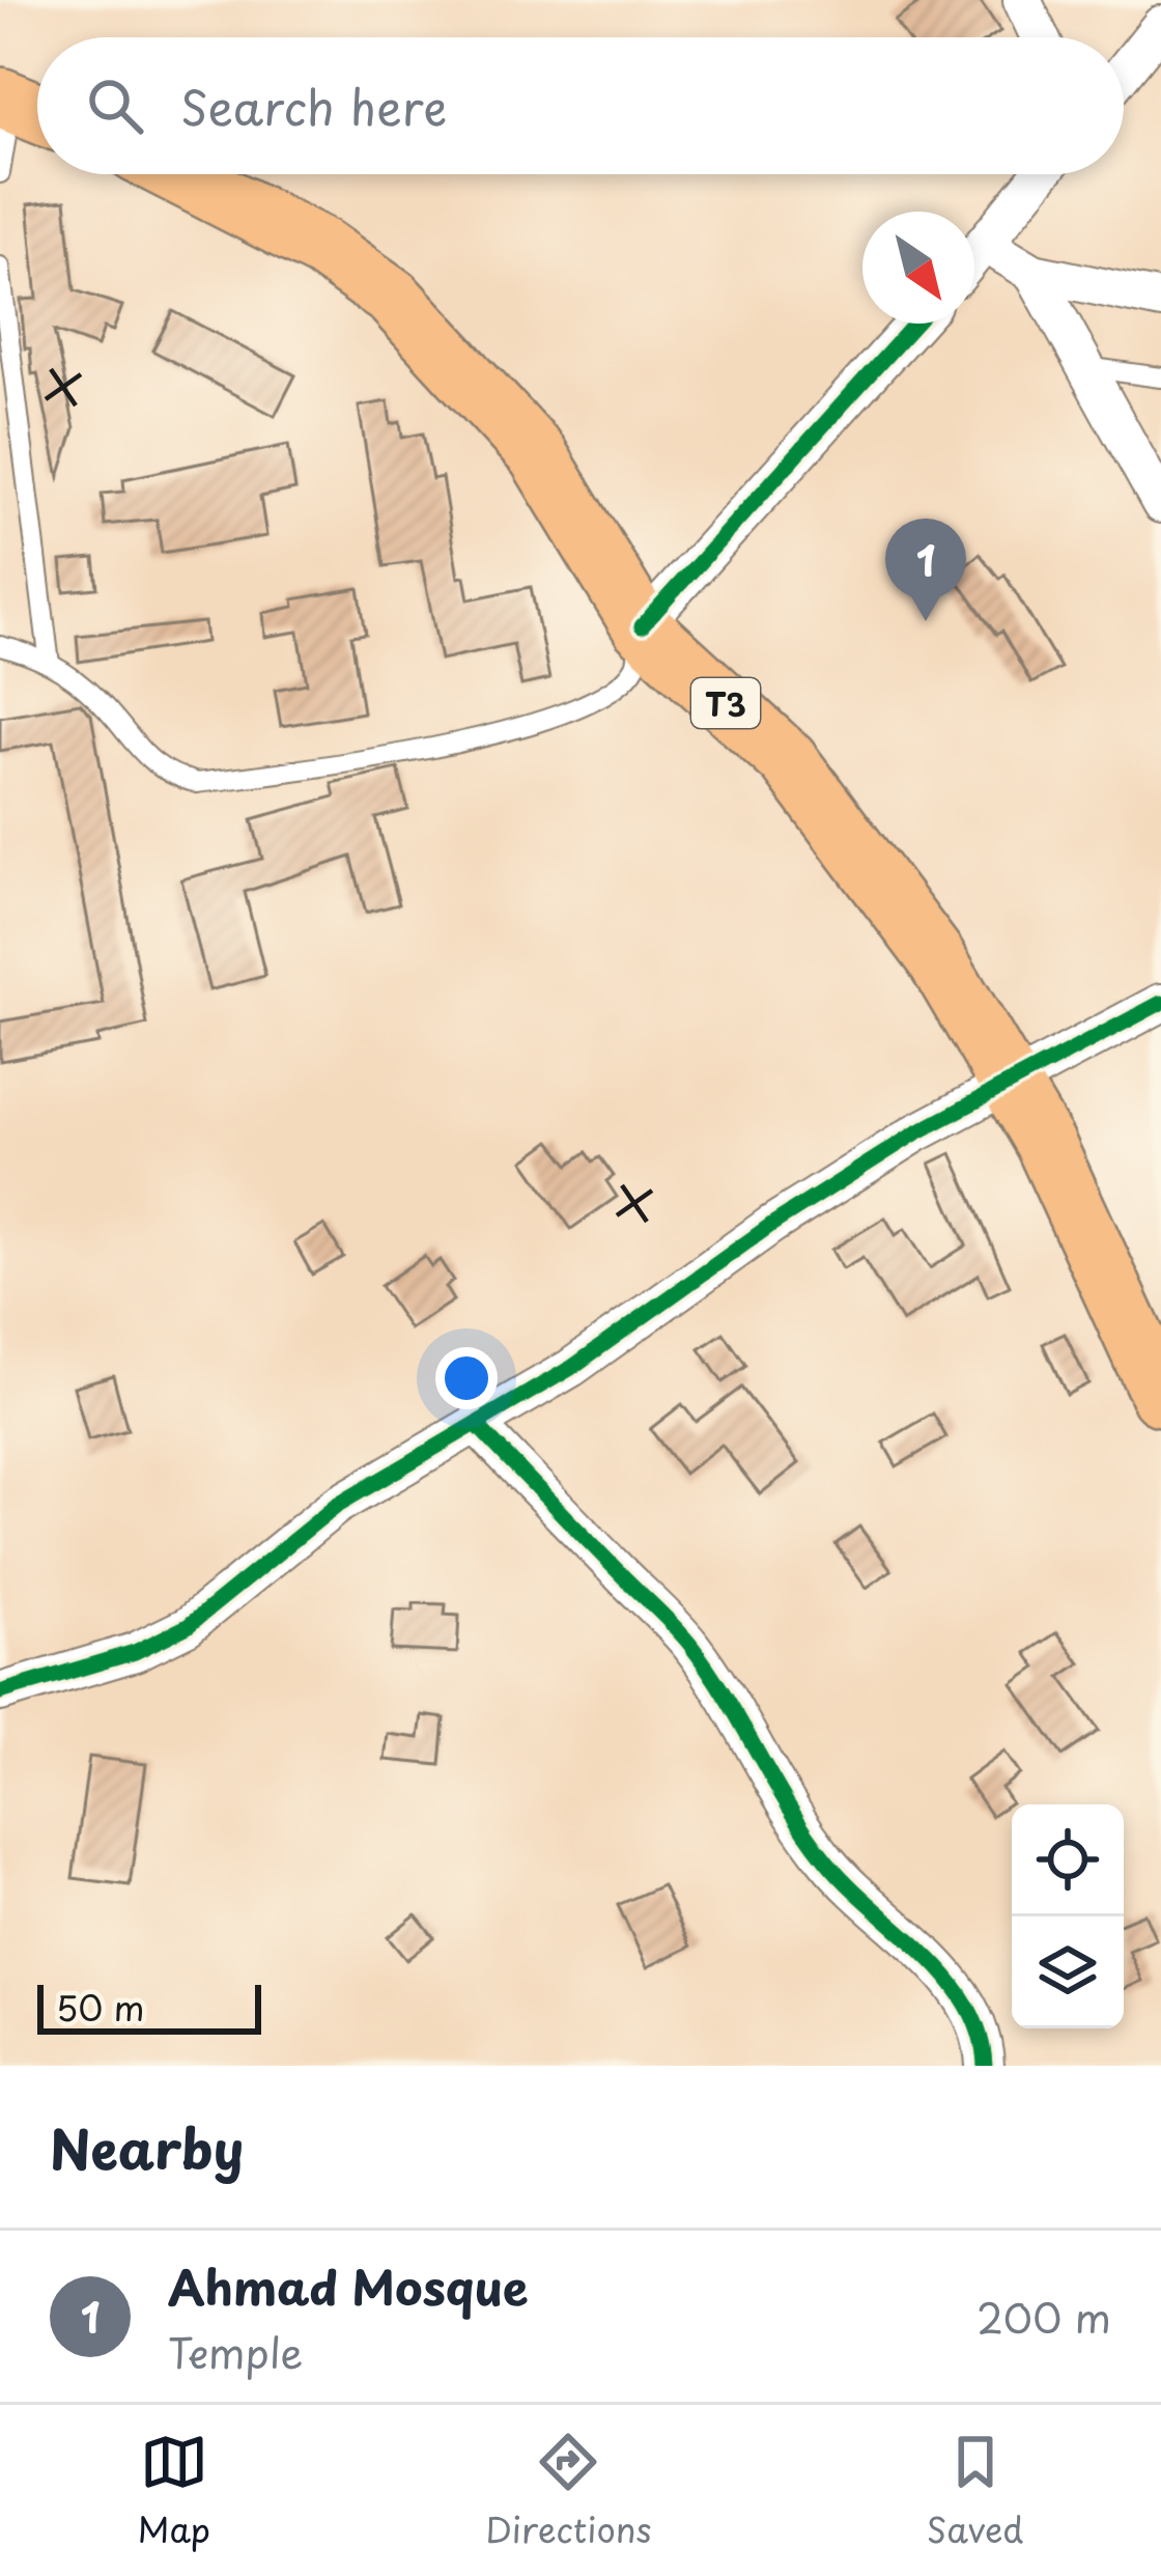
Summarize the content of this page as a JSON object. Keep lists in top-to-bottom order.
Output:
{
  "streets": {
    "highway": ["T3"]
  },
  "scale_bar": "50 m",
  "north": "bottom right",
  "page": {
    "search": "Search here",
    "pins": "1",
    "scale": "50 m",
    "heading": "Nearby",
    "list": [
      {
        "mark": "1",
        "name": "Ahmad Mosque",
        "note": "Temple",
        "value": "200 m"
      }
    ],
    "nav": ["Map", "Directions", "Saved"]
  }
}
